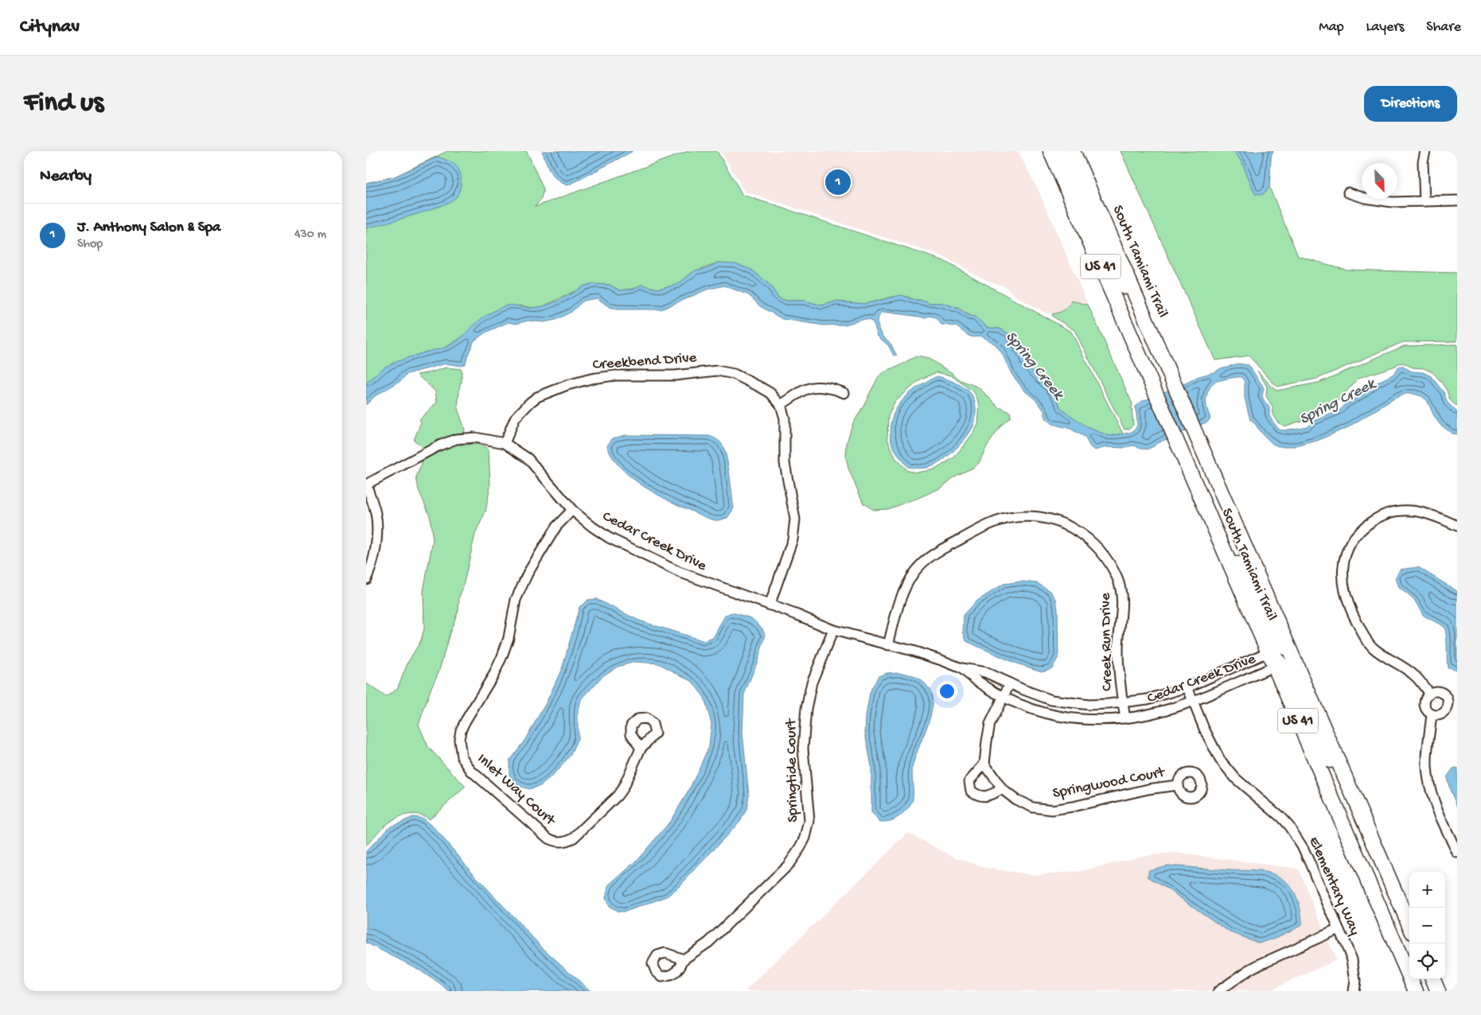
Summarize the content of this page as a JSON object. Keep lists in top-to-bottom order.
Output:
{
  "streets": {
    "main road": ["South Tamiami Trail", "US 41"],
    "street": [
      "Creekbend Drive",
      "Cedar Creek Drive",
      "Creek Run Drive",
      "Springtide Court",
      "Springwood Court",
      "Inlet Way Court",
      "Elementary Way"
    ]
  },
  "crossings": [
    ["South Tamiami Trail", "Cedar Creek Drive"],
    ["Creekbend Drive", "Cedar Creek Drive"],
    ["Cedar Creek Drive", "Creek Run Drive"],
    ["Cedar Creek Drive", "Springtide Court"],
    ["Cedar Creek Drive", "Inlet Way Court"],
    ["Cedar Creek Drive", "Elementary Way"]
  ],
  "water": ["Spring Creek"],
  "north": "bottom right",
  "page": {
    "header": "Citynav",
    "nav": ["Map", "Layers", "Share"],
    "buttons": "Directions",
    "title": "Find us",
    "heading": "Nearby",
    "pins": "1",
    "list": [
      {
        "mark": "1",
        "name": "J. Anthony Salon & Spa",
        "note": "Shop",
        "value": "430 m"
      }
    ],
    "map_buttons": ["+", "−"]
  }
}
